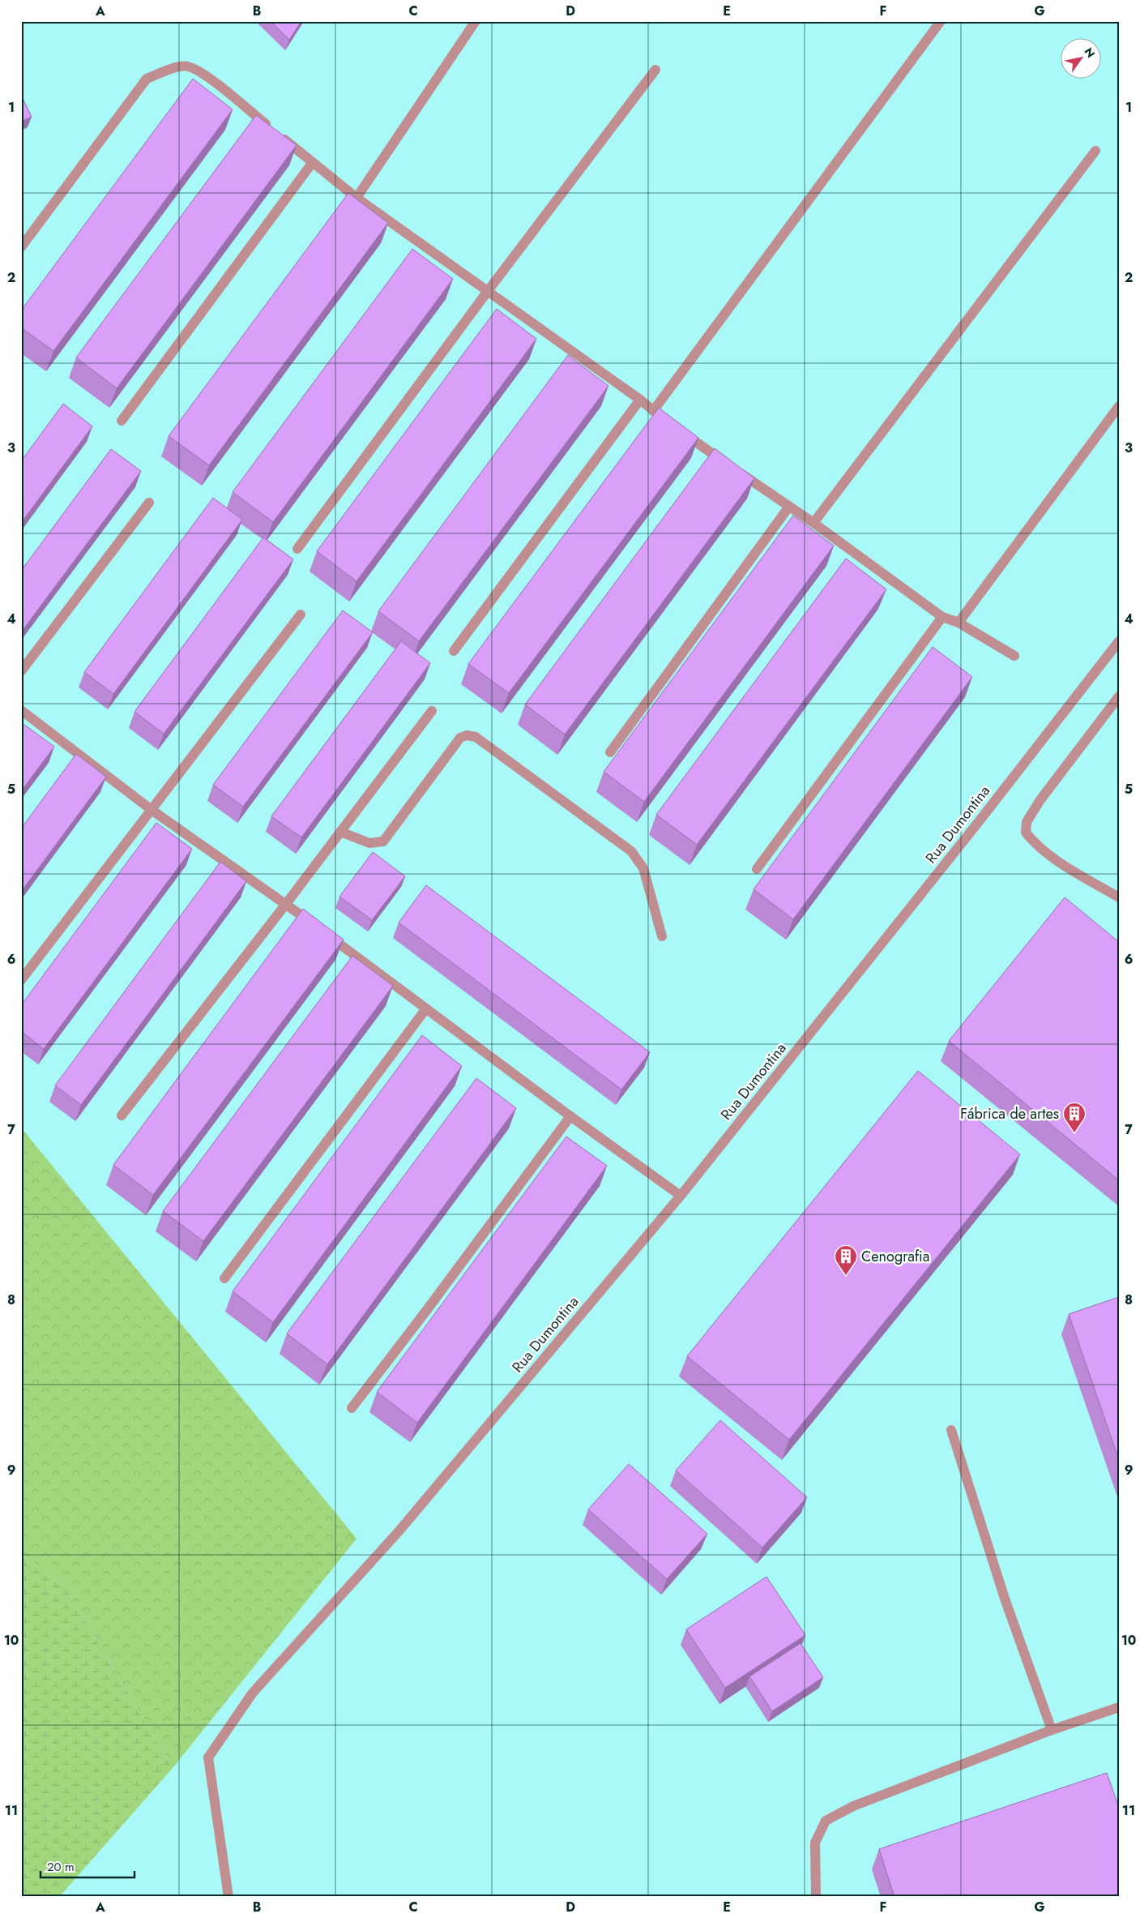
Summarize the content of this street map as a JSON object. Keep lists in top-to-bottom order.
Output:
{
  "streets": {
    "street": ["Rua Dumontina"]
  },
  "places": {
    "building": ["Fábrica de artes", "Cenografia"]
  },
  "scale_bar": "20 m",
  "north": "top right",
  "grid": {
    "columns": [
      "A",
      "B",
      "C",
      "D",
      "E",
      "F",
      "G"
    ],
    "rows": [
      "1",
      "2",
      "3",
      "4",
      "5",
      "6",
      "7",
      "8",
      "9",
      "10",
      "11"
    ]
  }
}
